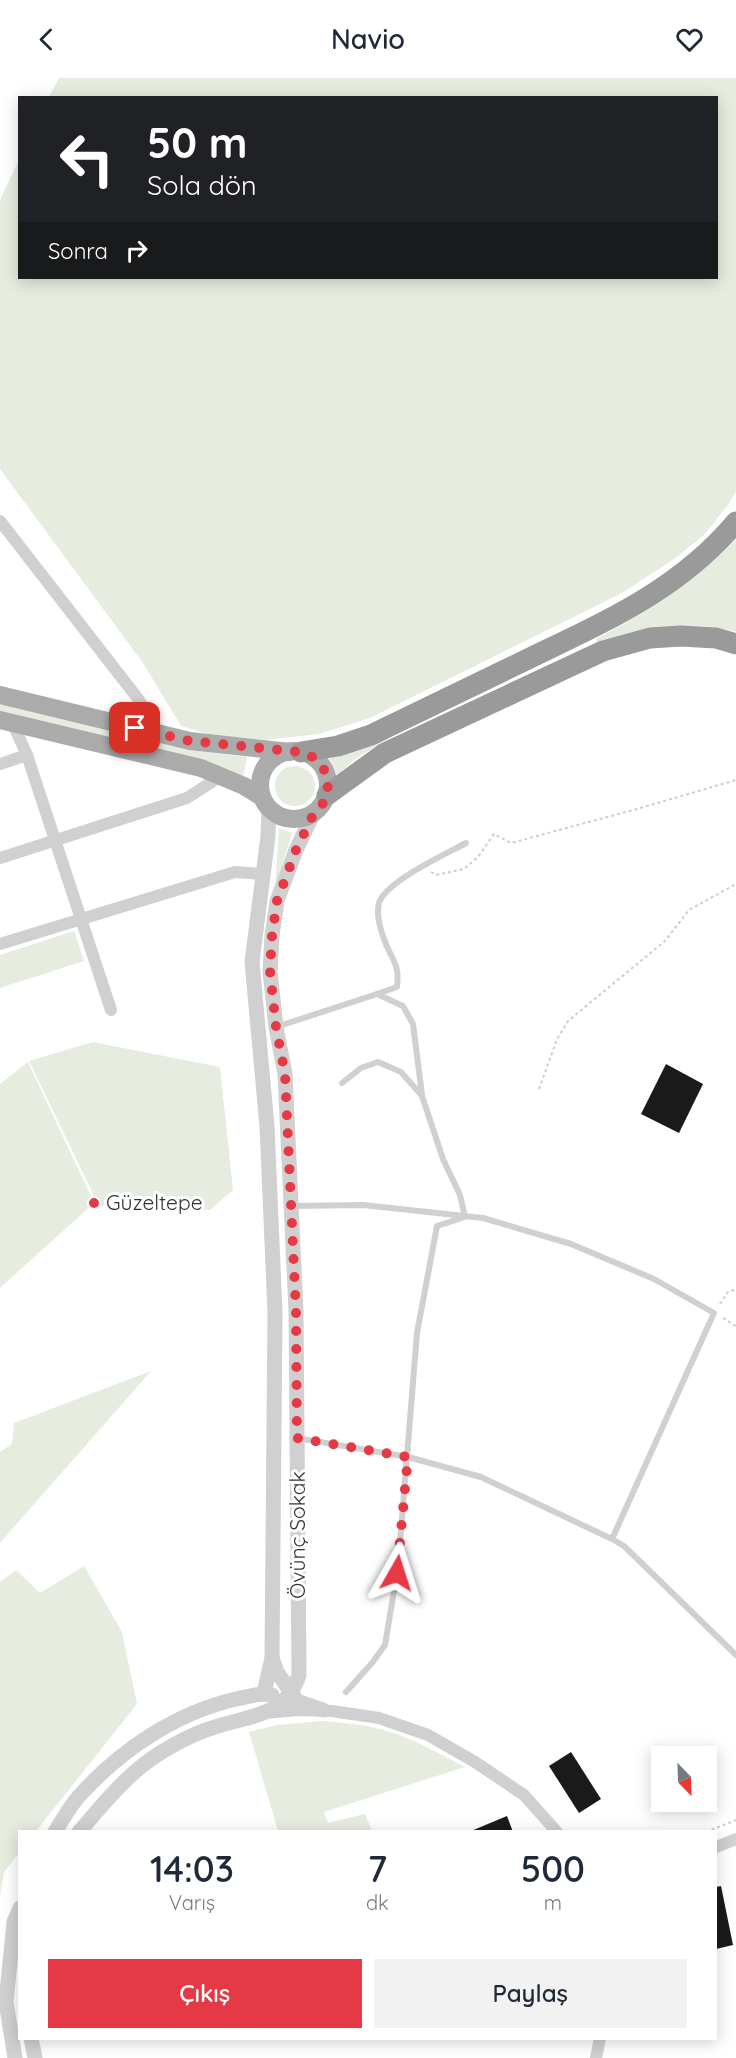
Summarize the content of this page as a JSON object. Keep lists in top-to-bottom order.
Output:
{
  "streets": {
    "street": ["Övünç Sokak"]
  },
  "places": ["Güzeltepe"],
  "north": "bottom right",
  "page": {
    "header": "Navio",
    "turn": ["50 m", "Sola dön"],
    "then": "Sonra",
    "eta": [
      "14:03",
      "Varış",
      "7",
      "dk",
      "500",
      "m"
    ],
    "buttons": ["Çıkış", "Paylaş"]
  }
}
